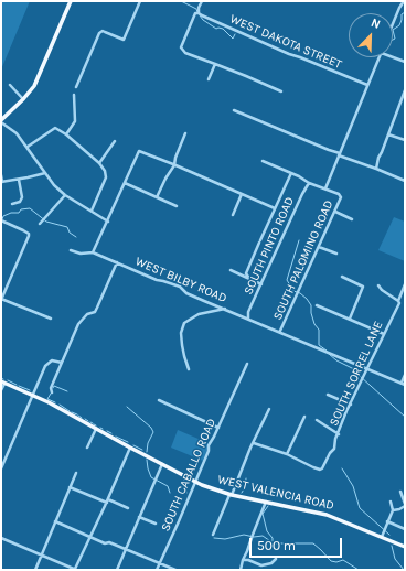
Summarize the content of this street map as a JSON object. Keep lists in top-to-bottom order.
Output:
{
  "streets": {
    "main road": ["WEST VALENCIA ROAD"],
    "street": [
      "WEST DAKOTA STREET",
      "SOUTH PINTO ROAD",
      "SOUTH PALOMINO ROAD",
      "WEST BILBY ROAD",
      "SOUTH SORREL LANE",
      "SOUTH CABALLO ROAD"
    ]
  },
  "crossings": [
    ["SOUTH PINTO ROAD", "WEST BILBY ROAD"],
    ["SOUTH PALOMINO ROAD", "WEST BILBY ROAD"],
    ["WEST BILBY ROAD", "SOUTH SORREL LANE"],
    ["SOUTH CABALLO ROAD", "WEST VALENCIA ROAD"]
  ],
  "scale_bar": "500 m",
  "north": "top right"
}
